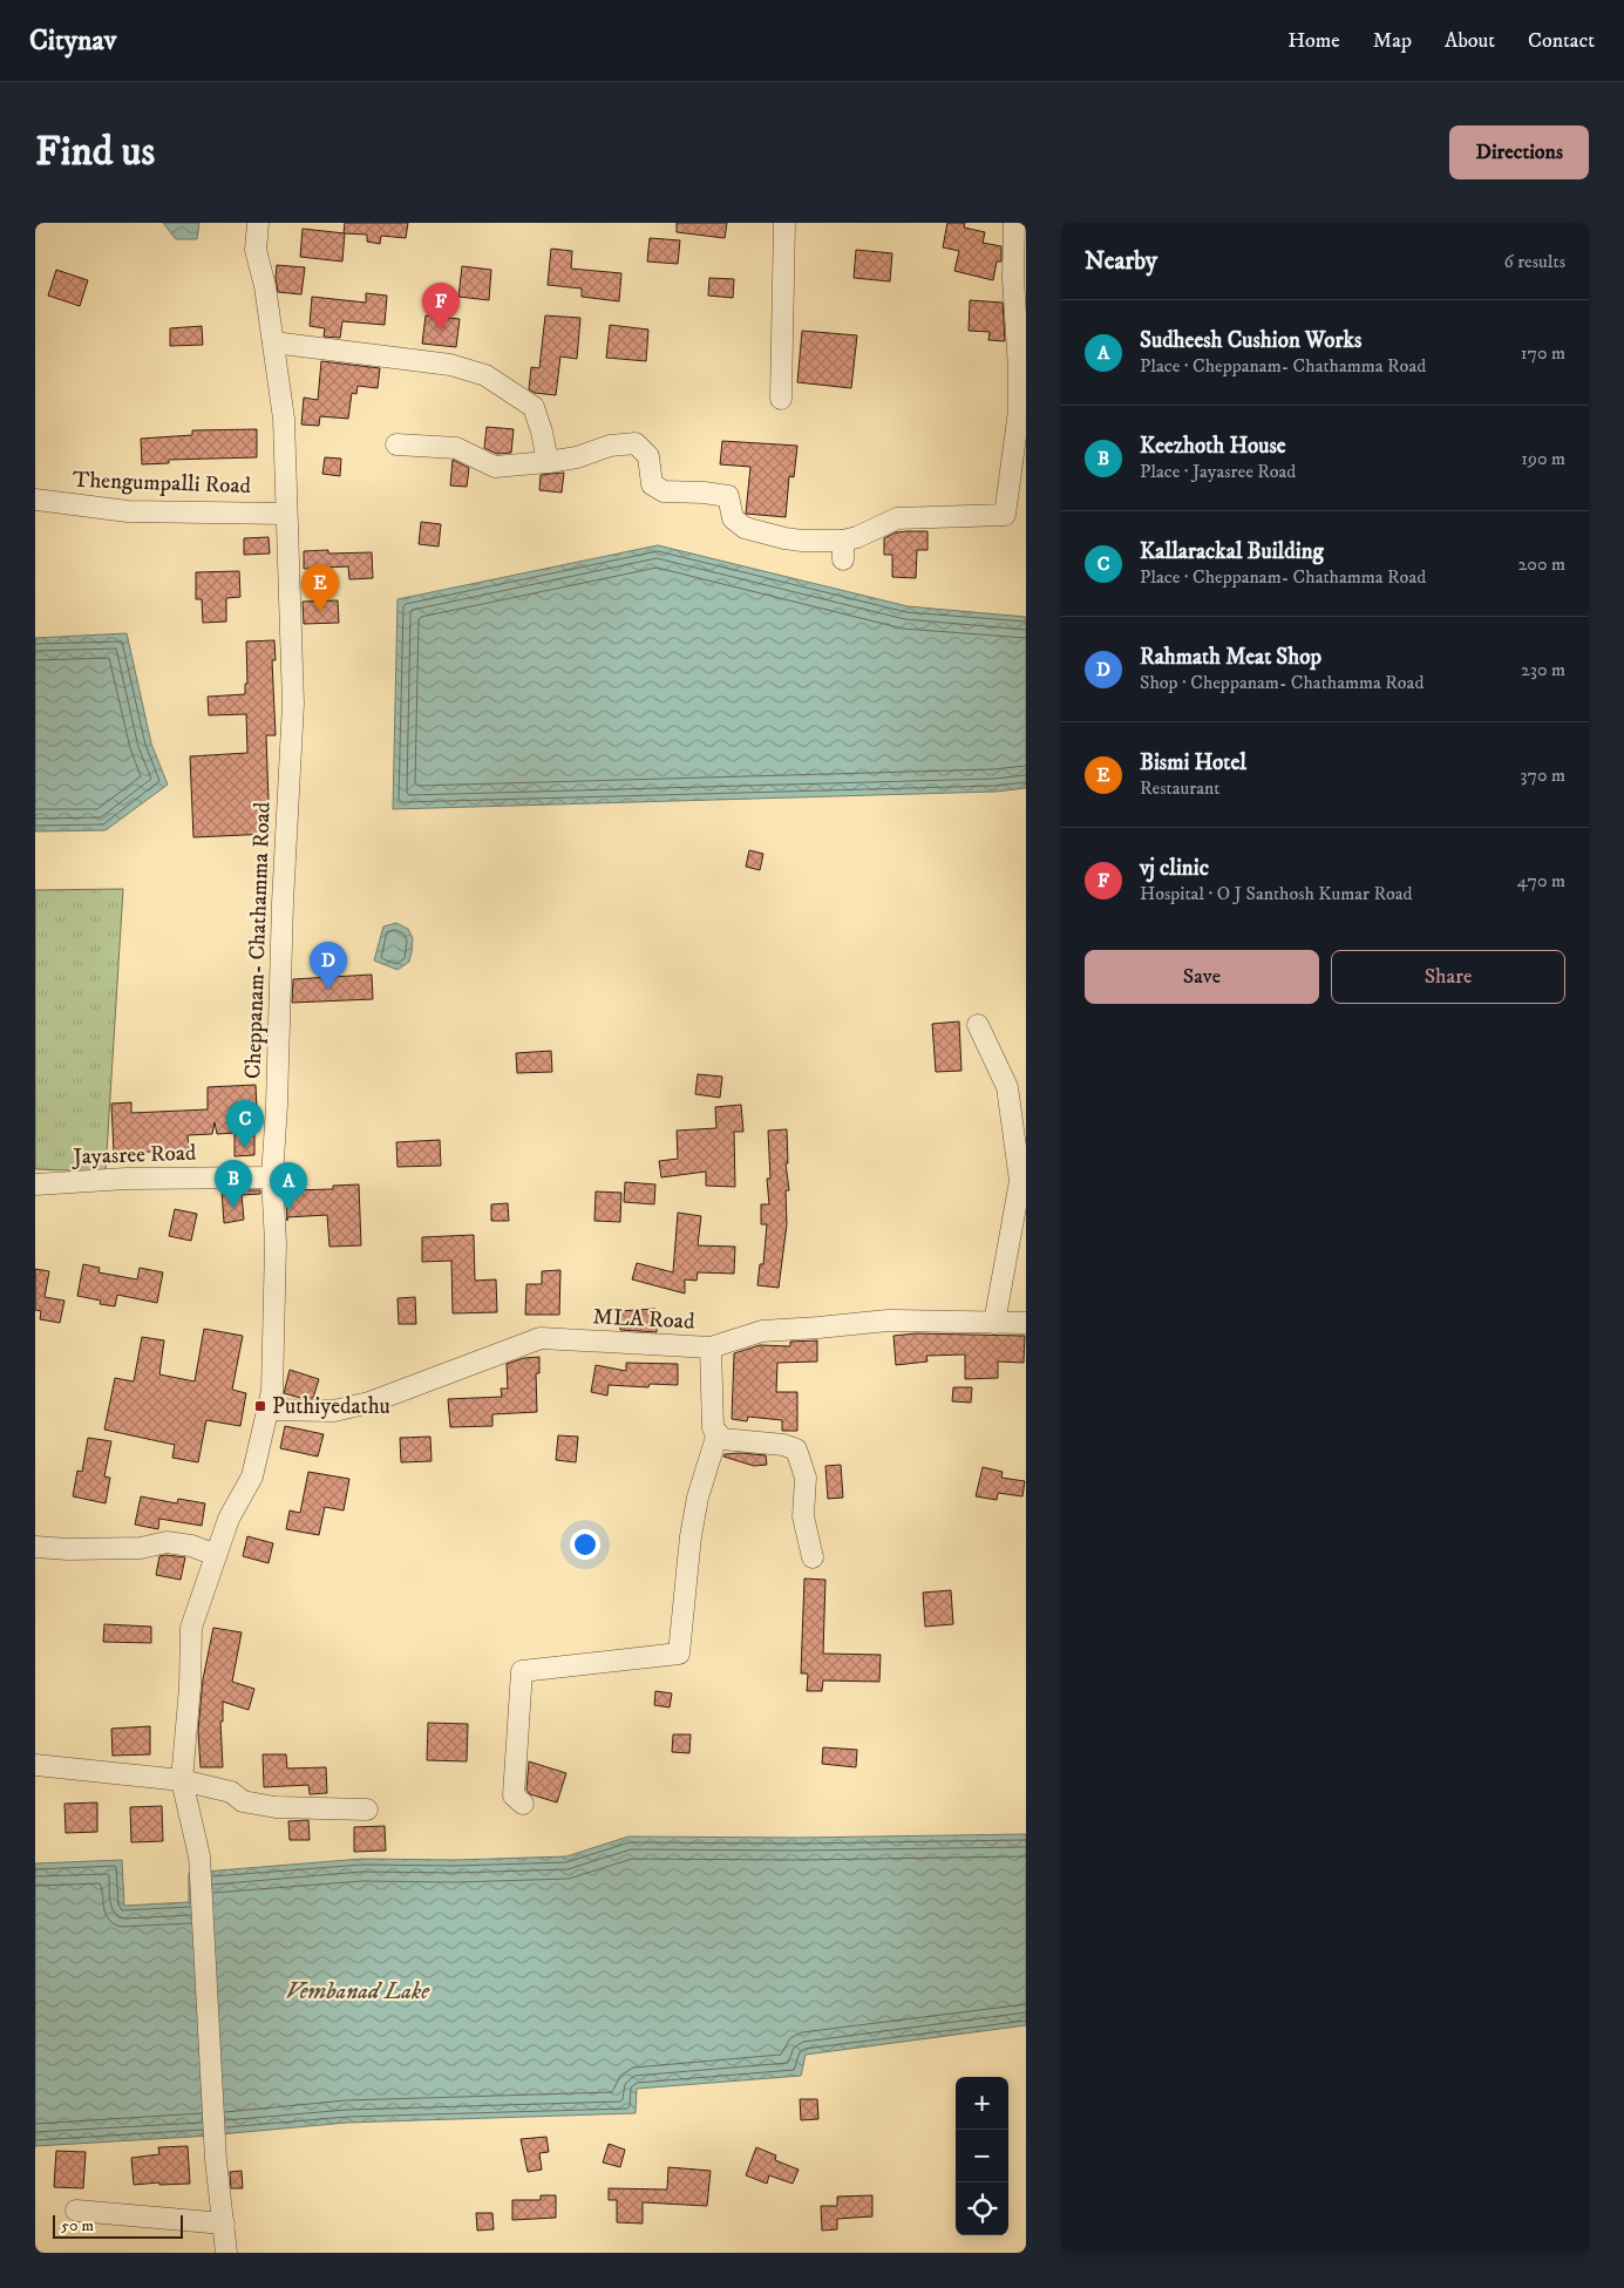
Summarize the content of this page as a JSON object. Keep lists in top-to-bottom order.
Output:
{
  "streets": {
    "street": [
      "Thengumpalli Road",
      "Cheppanam- Chathamma Road",
      "Jayasree Road",
      "MLA Road"
    ]
  },
  "crossings": [
    ["Thengumpalli Road", "Cheppanam- Chathamma Road"],
    ["Cheppanam- Chathamma Road", "Jayasree Road"],
    ["Cheppanam- Chathamma Road", "MLA Road"]
  ],
  "water": ["Vembanad Lake"],
  "places": {
    "transit": ["Puthiyedathu"]
  },
  "scale_bar": "50 m",
  "page": {
    "header": "Citynav",
    "nav": [
      "Home",
      "Map",
      "About",
      "Contact"
    ],
    "buttons": [
      "Directions",
      ["Save", "Share"]
    ],
    "title": "Find us",
    "heading": ["Nearby", "6 results"],
    "pins": [
      "F",
      "E",
      "D",
      "C",
      "B",
      "A"
    ],
    "list": [
      {
        "mark": "A",
        "name": "Sudheesh Cushion Works",
        "note": "Place · Cheppanam- Chathamma Road",
        "value": "170 m"
      },
      {
        "mark": "B",
        "name": "Keezhoth House",
        "note": "Place · Jayasree Road",
        "value": "190 m"
      },
      {
        "mark": "C",
        "name": "Kallarackal Building",
        "note": "Place · Cheppanam- Chathamma Road",
        "value": "200 m"
      },
      {
        "mark": "D",
        "name": "Rahmath Meat Shop",
        "note": "Shop · Cheppanam- Chathamma Road",
        "value": "230 m"
      },
      {
        "mark": "E",
        "name": "Bismi Hotel",
        "note": "Restaurant",
        "value": "370 m"
      },
      {
        "mark": "F",
        "name": "vj clinic",
        "note": "Hospital · O J Santhosh Kumar Road",
        "value": "470 m"
      }
    ],
    "map_buttons": ["+", "−"],
    "scale": "50 m"
  }
}
